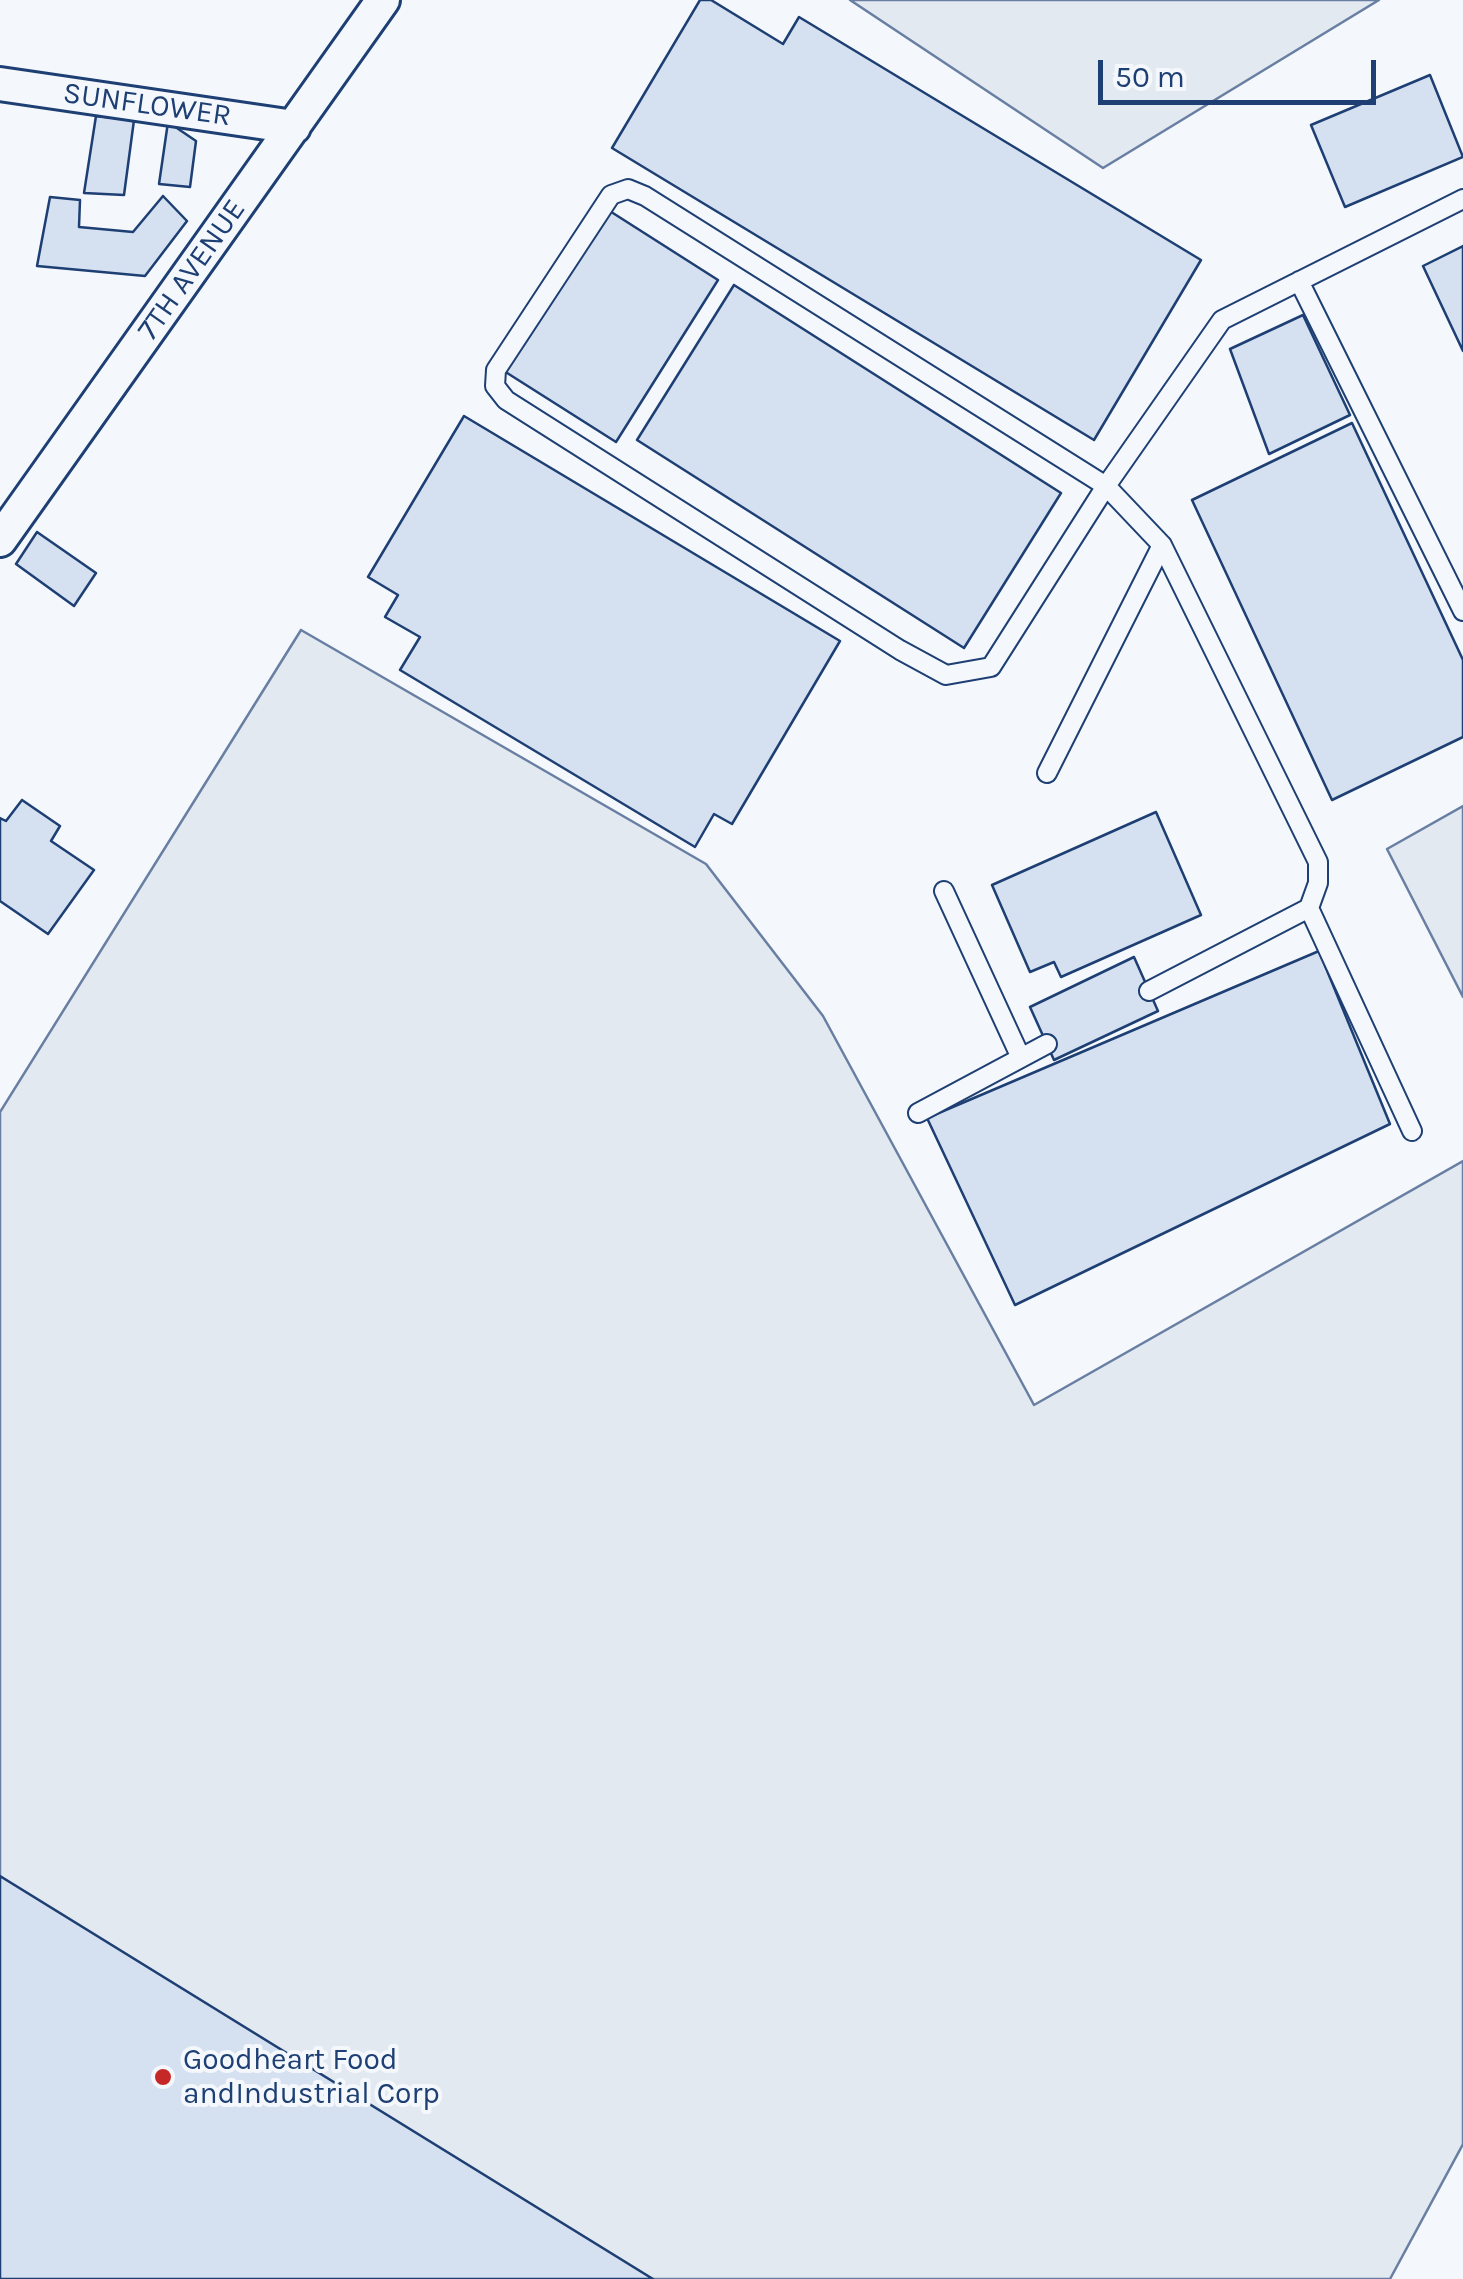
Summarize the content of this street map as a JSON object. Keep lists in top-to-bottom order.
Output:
{
  "streets": {
    "street": ["SUNFLOWER", "7TH AVENUE"]
  },
  "crossings": [
    ["SUNFLOWER", "7TH AVENUE"]
  ],
  "places": ["Goodheart Food andIndustrial Corp"],
  "scale_bar": "50 m"
}
